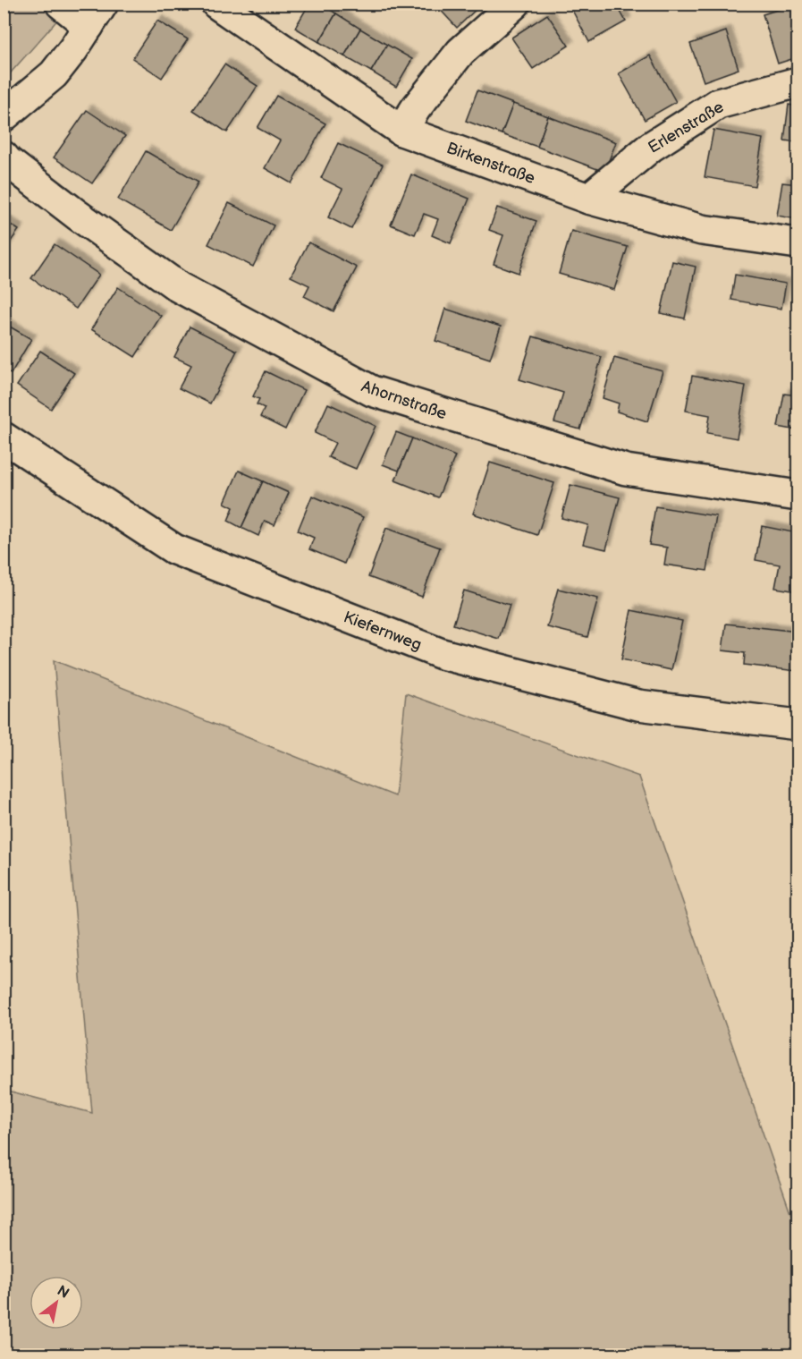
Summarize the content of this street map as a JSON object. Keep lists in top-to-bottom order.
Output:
{
  "streets": {
    "street": [
      "Erlenstraße",
      "Birkenstraße",
      "Ahornstraße",
      "Kiefernweg"
    ]
  },
  "crossings": [
    ["Erlenstraße", "Birkenstraße"]
  ],
  "north": "top right"
}
